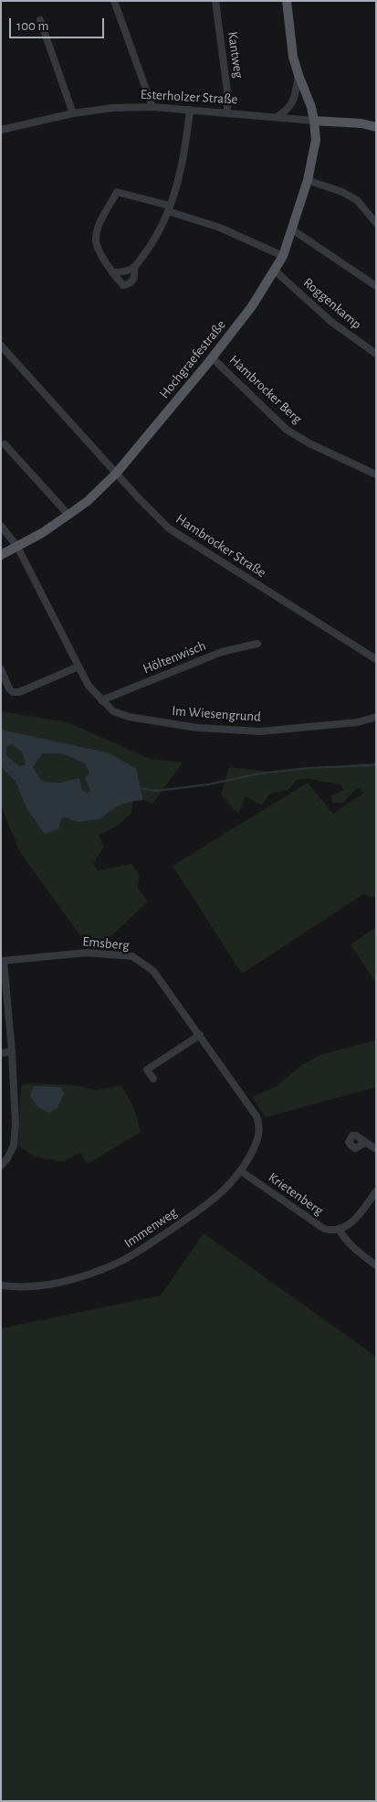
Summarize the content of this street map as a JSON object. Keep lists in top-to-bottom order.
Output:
{
  "streets": {
    "main road": ["Esterholzer Straße", "Hochgraefestraße"],
    "street": [
      "Kantweg",
      "Roggenkamp",
      "Hambrocker Berg",
      "Hambrocker Straße",
      "Höltenwisch",
      "Im Wiesengrund",
      "Emsberg",
      "Krietenberg",
      "Immenweg"
    ]
  },
  "crossings": [
    ["Kantweg", "Esterholzer Straße"],
    ["Esterholzer Straße", "Hochgraefestraße"],
    ["Roggenkamp", "Hochgraefestraße"],
    ["Hochgraefestraße", "Hambrocker Berg"],
    ["Hochgraefestraße", "Hambrocker Straße"],
    ["Hochgraefestraße", "Im Wiesengrund"],
    ["Höltenwisch", "Im Wiesengrund"],
    ["Emsberg", "Immenweg"],
    ["Krietenberg", "Immenweg"]
  ],
  "scale_bar": "100 m"
}
